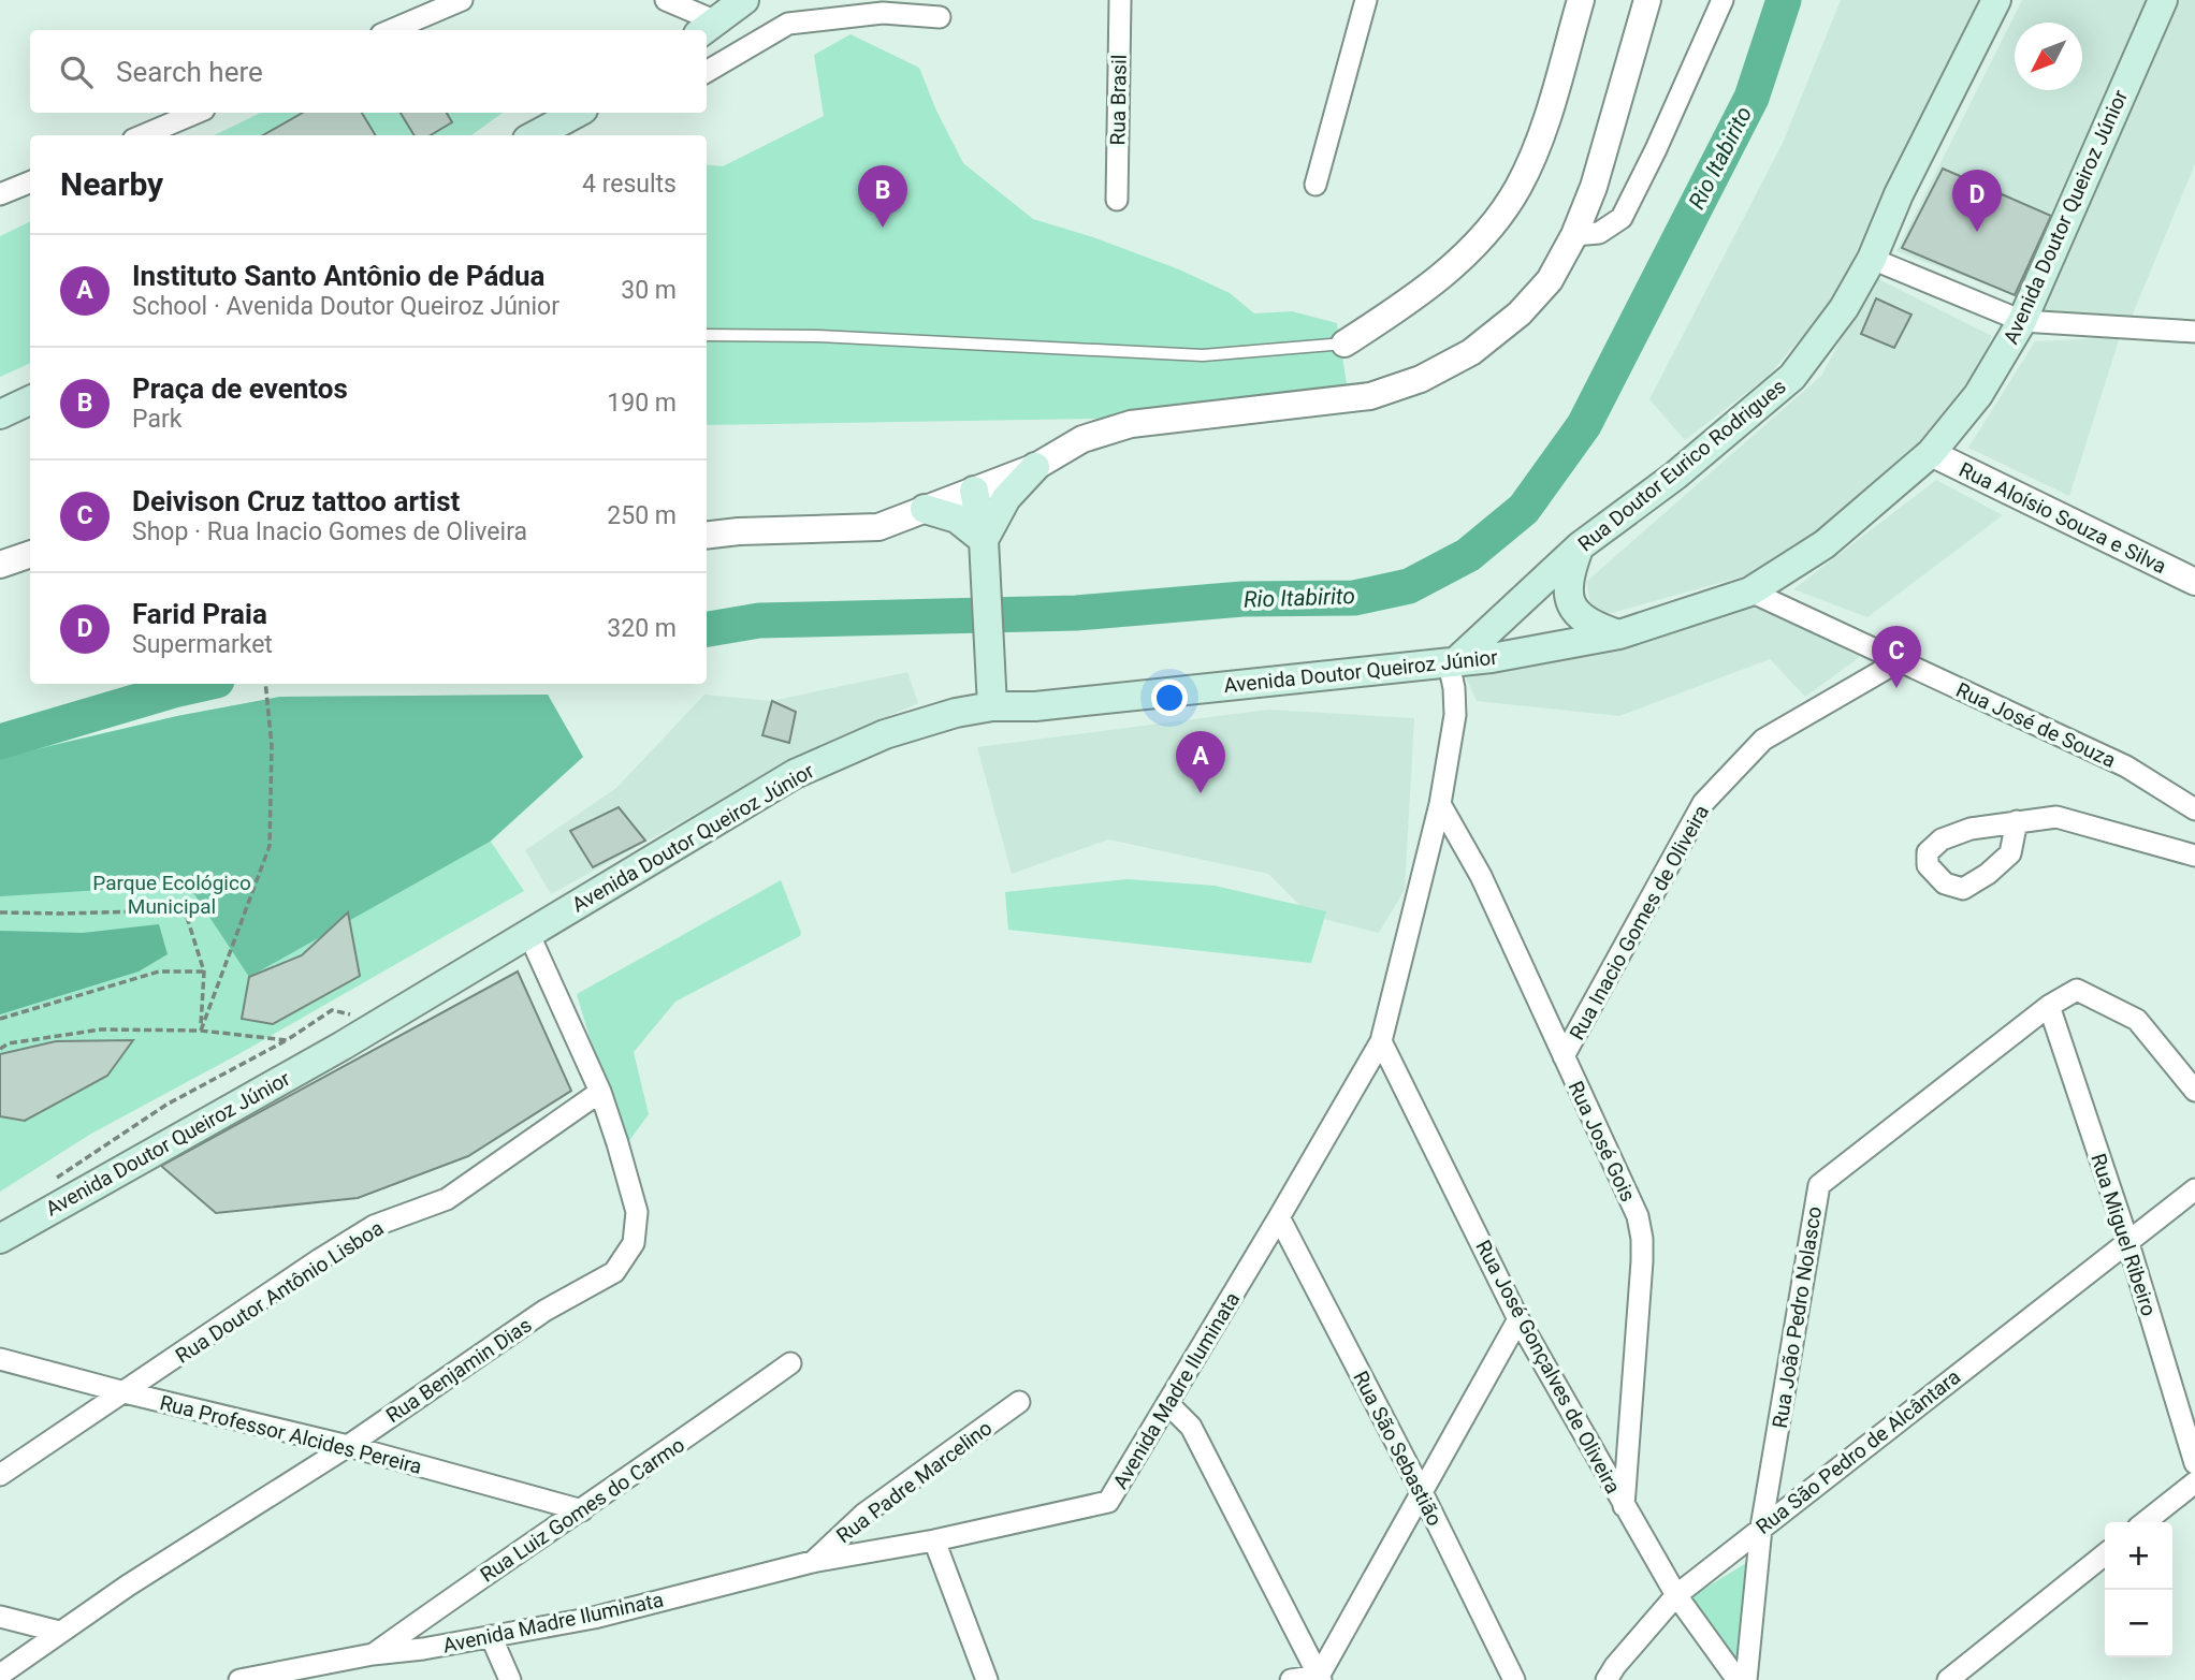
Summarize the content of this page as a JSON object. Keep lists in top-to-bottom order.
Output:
{
  "streets": {
    "main road": ["Avenida Doutor Queiroz Júnior", "Rua Doutor Eurico Rodrigues"],
    "street": [
      "Rua Brasil",
      "Rua Aloísio Souza e Silva",
      "Rua José de Souza",
      "Rua Inacio Gomes de Oliveira",
      "Rua José Gois",
      "Rua Miguel Ribeiro",
      "Rua Doutor Antônio Lisboa",
      "Rua João Pedro Nolasco",
      "Rua José Gonçalves de Oliveira",
      "Rua Benjamin Dias",
      "Avenida Madre Iluminata",
      "Rua Professor Alcides Pereira",
      "Rua São Sebastião",
      "Rua São Pedro de Alcântara",
      "Rua Padre Marcelino",
      "Rua Luiz Gomes do Carmo"
    ]
  },
  "crossings": [
    ["Avenida Doutor Queiroz Júnior", "Rua Doutor Eurico Rodrigues"],
    ["Avenida Doutor Queiroz Júnior", "Rua Aloísio Souza e Silva"],
    ["Avenida Doutor Queiroz Júnior", "Rua José de Souza"],
    ["Avenida Doutor Queiroz Júnior", "Rua Benjamin Dias"],
    ["Avenida Doutor Queiroz Júnior", "Avenida Madre Iluminata"],
    ["Rua Doutor Eurico Rodrigues", "Avenida Madre Iluminata"],
    ["Rua José de Souza", "Rua Inacio Gomes de Oliveira"],
    ["Rua Inacio Gomes de Oliveira", "Rua José Gois"],
    ["Rua José Gois", "Rua José Gonçalves de Oliveira"],
    ["Rua José Gois", "Avenida Madre Iluminata"],
    ["Rua Miguel Ribeiro", "Rua João Pedro Nolasco"],
    ["Rua Miguel Ribeiro", "Rua São Pedro de Alcântara"],
    ["Rua Doutor Antônio Lisboa", "Rua Benjamin Dias"],
    ["Rua Doutor Antônio Lisboa", "Rua Professor Alcides Pereira"],
    ["Rua João Pedro Nolasco", "Rua São Pedro de Alcântara"],
    ["Rua José Gonçalves de Oliveira", "Avenida Madre Iluminata"],
    ["Rua José Gonçalves de Oliveira", "Rua São Pedro de Alcântara"],
    ["Rua Benjamin Dias", "Rua Professor Alcides Pereira"],
    ["Avenida Madre Iluminata", "Rua São Sebastião"],
    ["Avenida Madre Iluminata", "Rua Padre Marcelino"],
    ["Avenida Madre Iluminata", "Rua Luiz Gomes do Carmo"],
    ["Rua Professor Alcides Pereira", "Rua Luiz Gomes do Carmo"]
  ],
  "water": ["Rio Itabirito"],
  "parks": ["Parque Ecológico Municipal"],
  "north": "bottom left",
  "page": {
    "search": "Search here",
    "heading": ["Nearby", "4 results"],
    "pins": [
      "B",
      "D",
      "C",
      "A"
    ],
    "list": [
      {
        "mark": "A",
        "name": "Instituto Santo Antônio de Pádua",
        "note": "School · Avenida Doutor Queiroz Júnior",
        "value": "30 m"
      },
      {
        "mark": "B",
        "name": "Praça de eventos",
        "note": "Park",
        "value": "190 m"
      },
      {
        "mark": "C",
        "name": "Deivison Cruz tattoo artist",
        "note": "Shop · Rua Inacio Gomes de Oliveira",
        "value": "250 m"
      },
      {
        "mark": "D",
        "name": "Farid Praia",
        "note": "Supermarket",
        "value": "320 m"
      }
    ],
    "map_buttons": ["+", "−"]
  }
}
